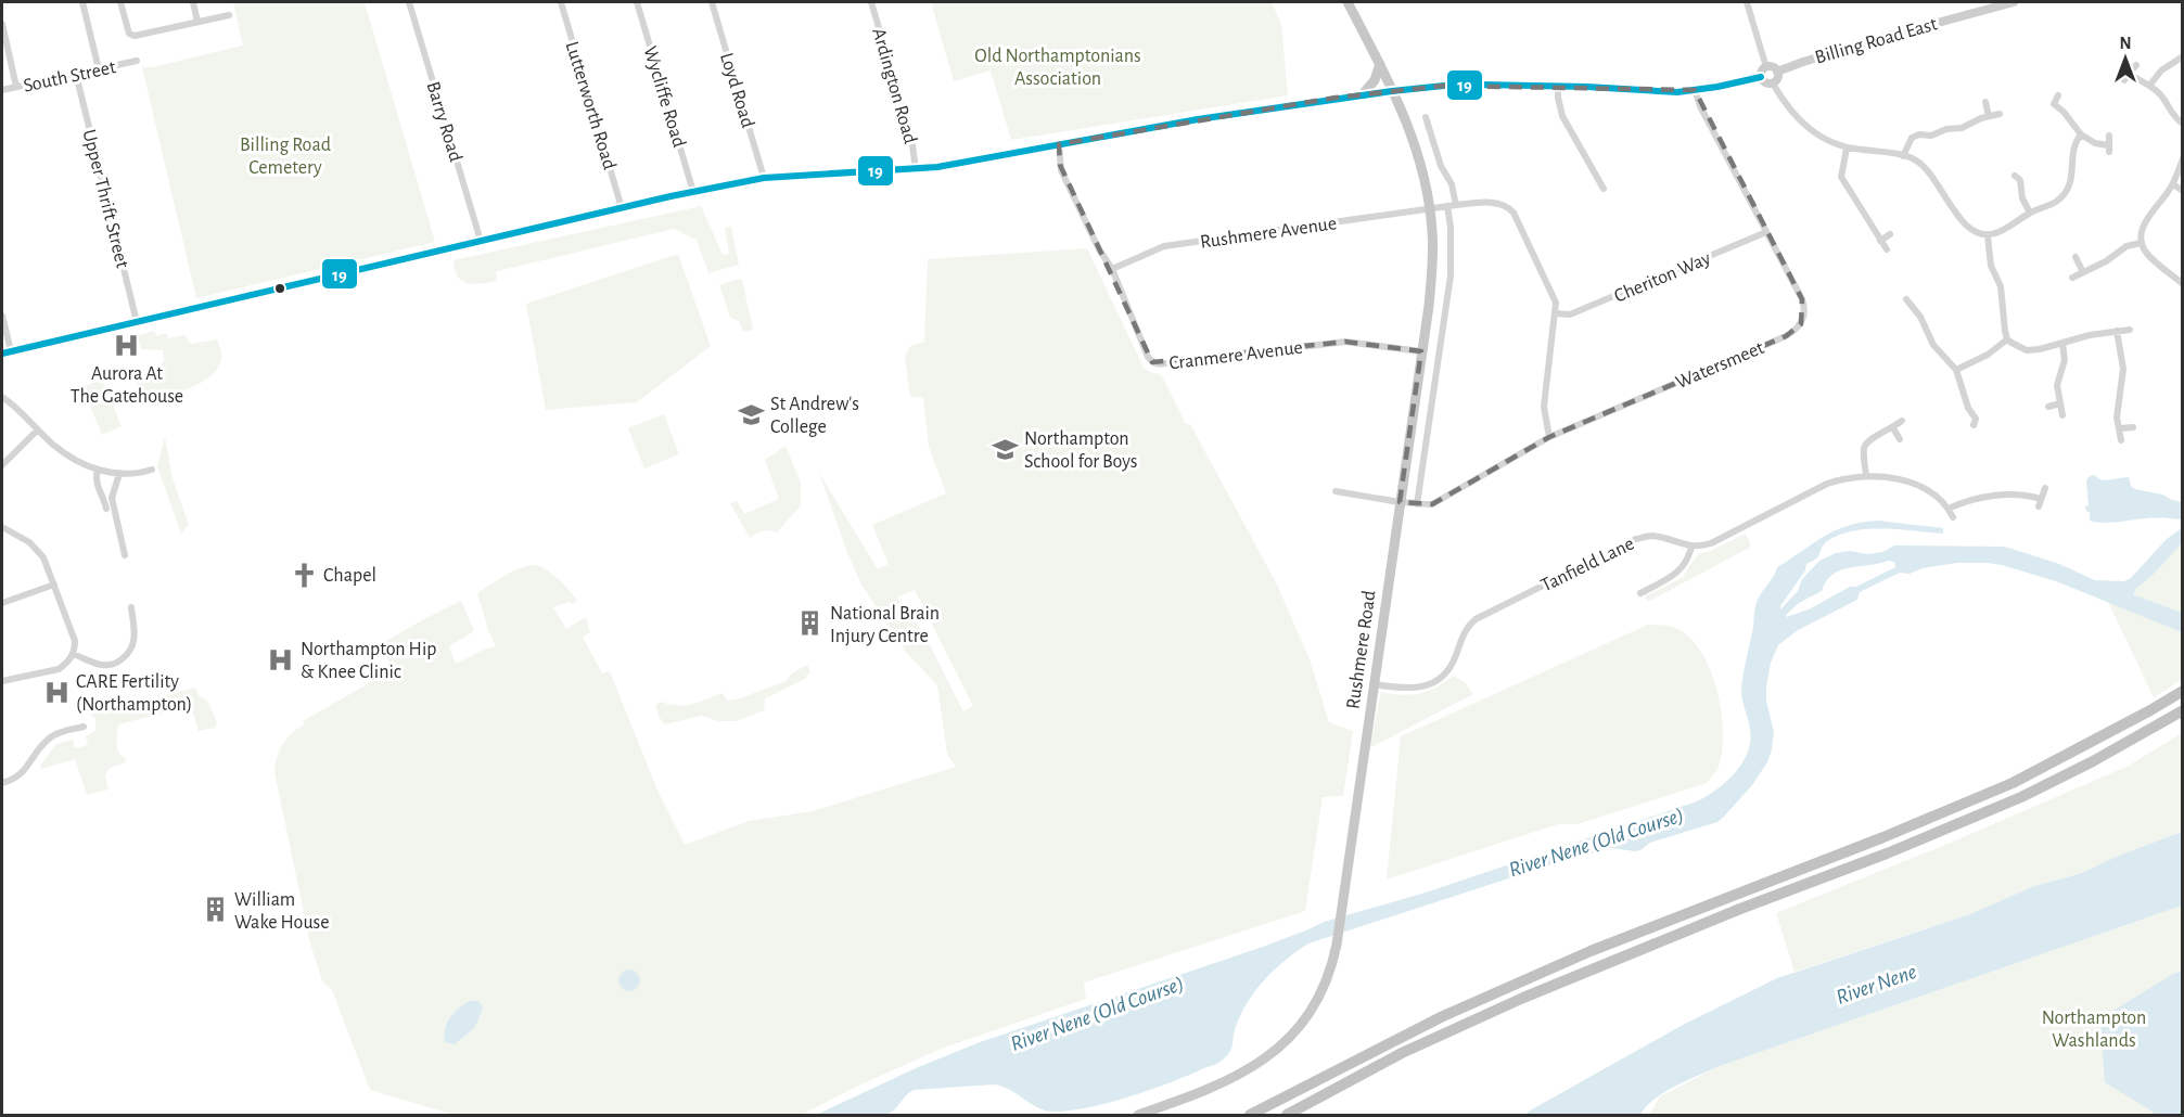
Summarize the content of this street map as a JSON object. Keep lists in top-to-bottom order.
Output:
{
  "streets": {
    "main road": ["Rushmere Road"],
    "street": [
      "Billing Road East",
      "South Street",
      "Ardington Road",
      "Loyd Road",
      "Wycliffe Road",
      "Lutterworth Road",
      "Barry Road",
      "Upper Thrift Street",
      "Rushmere Avenue",
      "Cheriton Way",
      "Cranmere Avenue",
      "Watersmeet",
      "Tanfield Lane"
    ]
  },
  "crossings": [
    ["South Street", "Upper Thrift Street"],
    ["Rushmere Avenue", "Cheriton Way"],
    ["Rushmere Avenue", "Cranmere Avenue"],
    ["Rushmere Avenue", "Rushmere Road"],
    ["Cheriton Way", "Watersmeet"],
    ["Cranmere Avenue", "Rushmere Road"],
    ["Watersmeet", "Rushmere Road"],
    ["Tanfield Lane", "Rushmere Road"]
  ],
  "water": ["River Nene (Old Course)", "River Nene"],
  "parks": ["Old Northamptonians Association", "Billing Road Cemetery", "Northampton Washlands"],
  "places": {
    "hospital": ["Aurora At The Gatehouse", "Northampton Hip & Knee Clinic", "CARE Fertility (Northampton)"],
    "school or university": ["St Andrew's College", "Northampton School for Boys"],
    "church": ["Chapel"],
    "building": ["National Brain Injury Centre", "William Wake House"]
  },
  "lines": ["transit line 19"],
  "north": "top"
}
